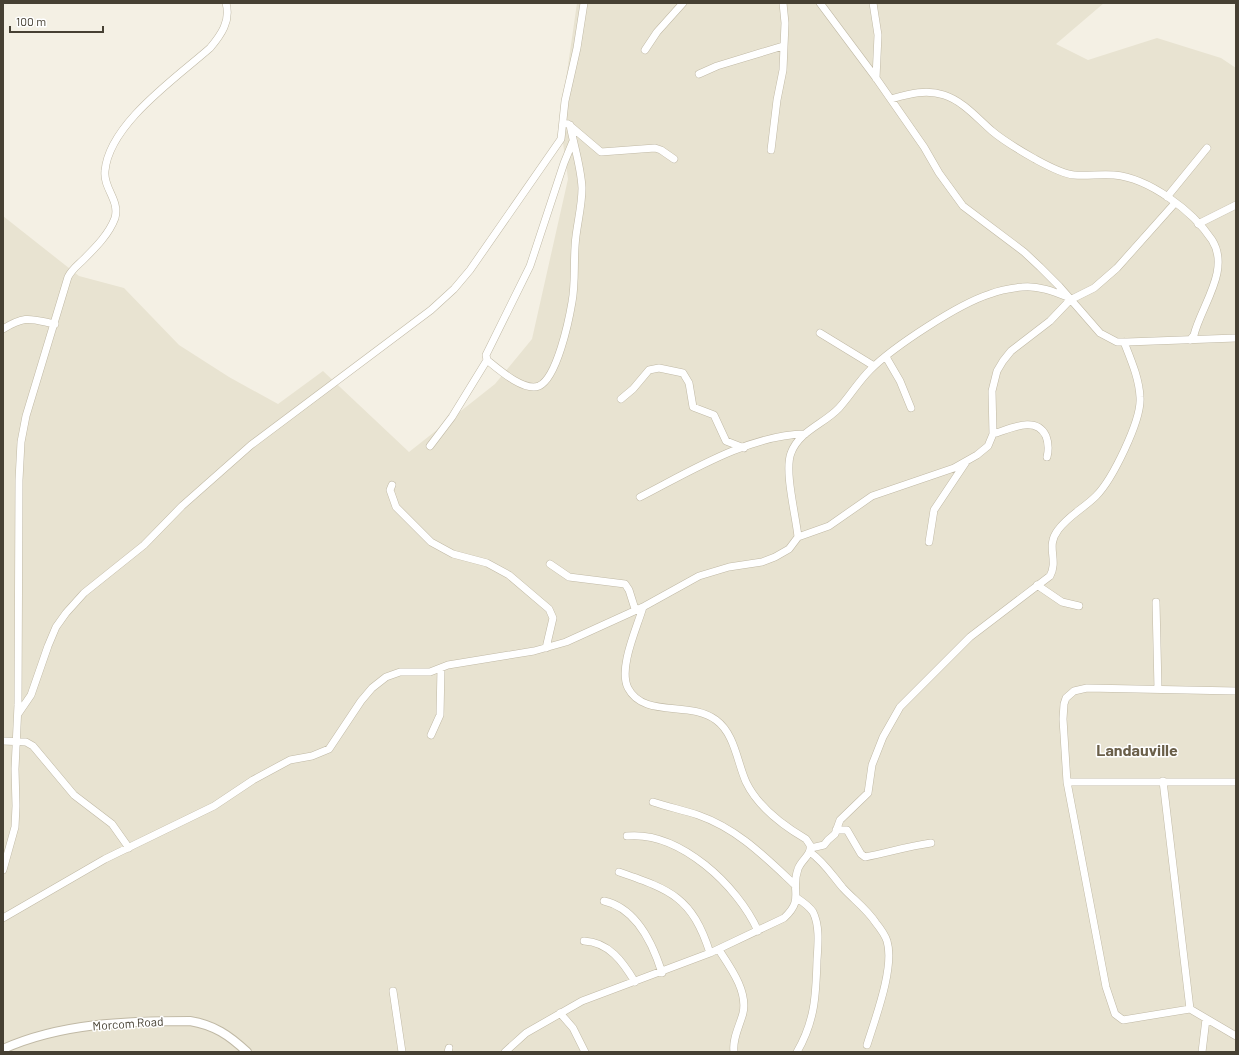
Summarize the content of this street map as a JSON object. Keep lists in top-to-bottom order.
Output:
{
  "streets": {
    "street": ["Morcom Road"]
  },
  "districts": ["Landauville"],
  "scale_bar": "100 m"
}
